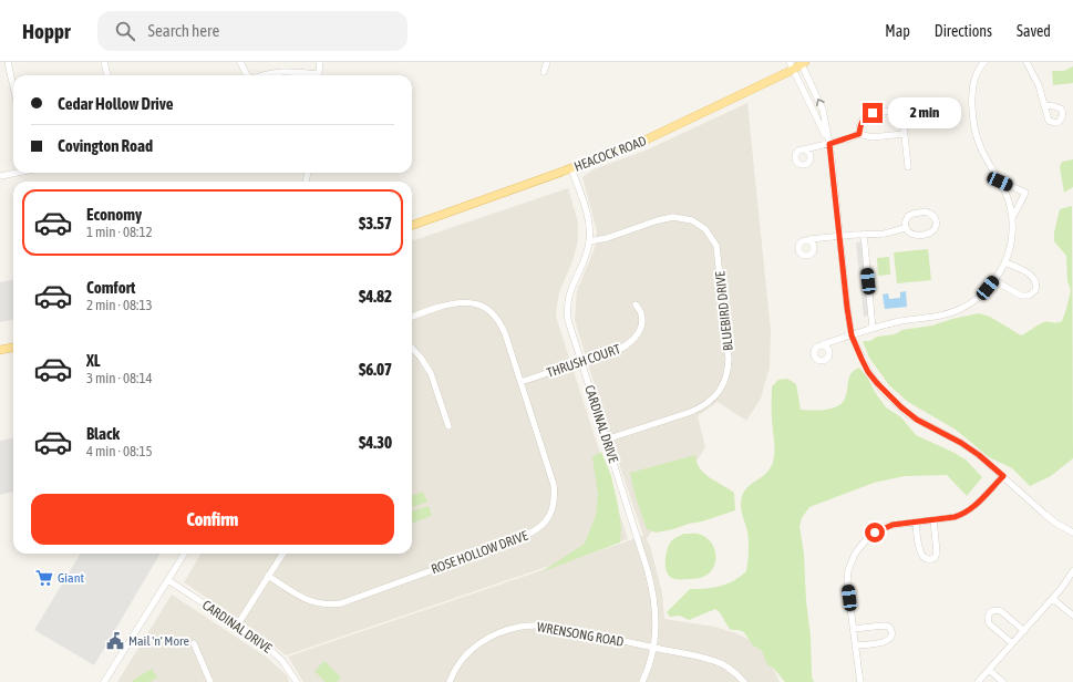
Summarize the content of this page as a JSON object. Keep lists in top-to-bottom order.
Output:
{
  "streets": {
    "main road": ["HEACOCK ROAD"],
    "street": [
      "BLUEBIRD DRIVE",
      "THRUSH COURT",
      "CARDINAL DRIVE",
      "ROSE HOLLOW DRIVE",
      "WRENSONG ROAD"
    ]
  },
  "crossings": [
    ["HEACOCK ROAD", "CARDINAL DRIVE"],
    ["BLUEBIRD DRIVE", "CARDINAL DRIVE"],
    ["THRUSH COURT", "CARDINAL DRIVE"],
    ["THRUSH COURT", "ROSE HOLLOW DRIVE"],
    ["CARDINAL DRIVE", "WRENSONG ROAD"]
  ],
  "places": {
    "supermarket": ["Giant"],
    "public building": ["Mail 'n' More"]
  },
  "page": {
    "header": "Hoppr",
    "search": "Search here",
    "nav": ["Map", "Directions", "Saved"],
    "banner": ["Cedar Hollow Drive", "Covington Road"],
    "bubble": "2 min",
    "list": [
      {
        "name": "Economy",
        "note": "1 min · 08:12",
        "value": "$3.57"
      },
      {
        "name": "Comfort",
        "note": "2 min · 08:13",
        "value": "$4.82"
      },
      {
        "name": "XL",
        "note": "3 min · 08:14",
        "value": "$6.07"
      },
      {
        "name": "Black",
        "note": "4 min · 08:15",
        "value": "$4.30"
      }
    ],
    "buttons": "Confirm"
  }
}
